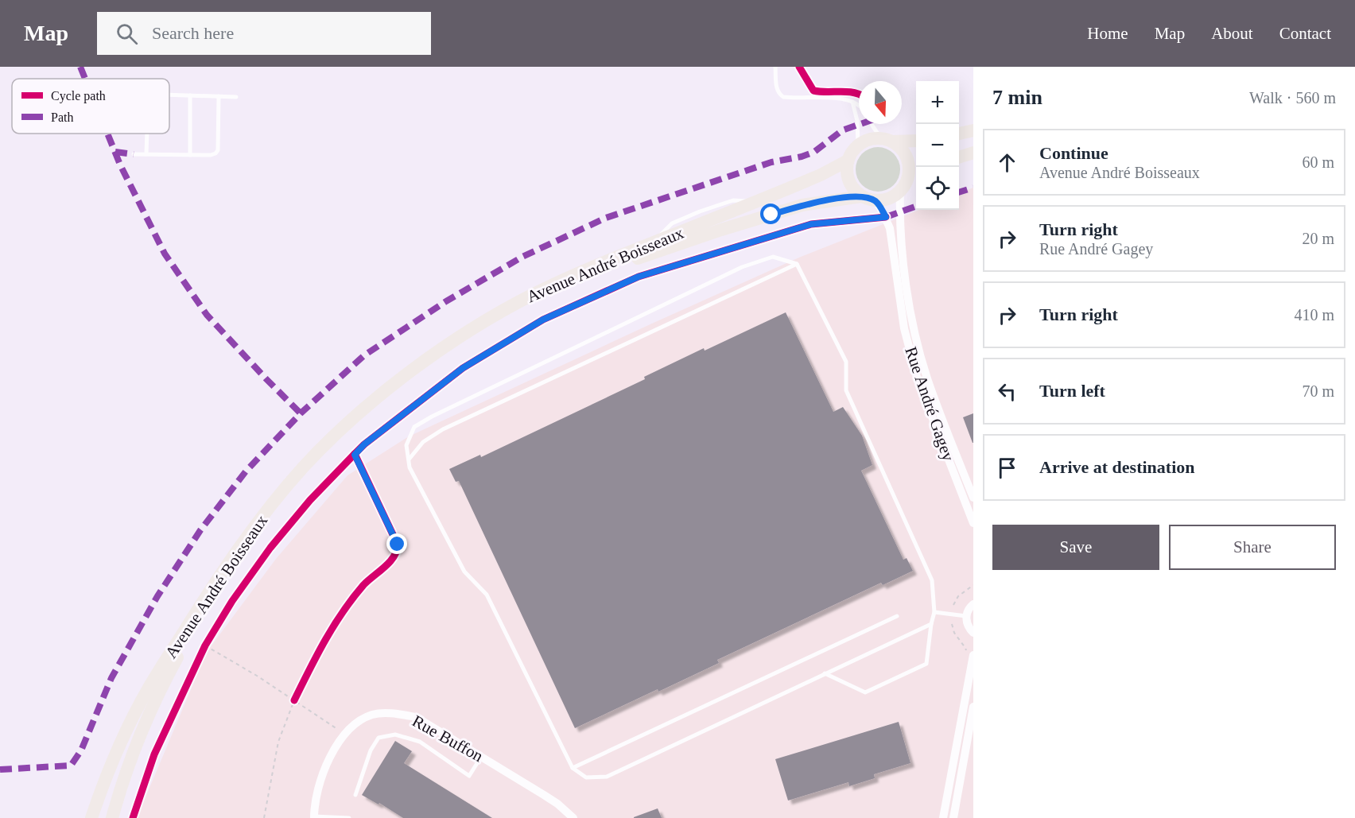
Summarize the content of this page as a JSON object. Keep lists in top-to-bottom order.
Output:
{
  "streets": {
    "main road": ["Avenue André Boisseaux"],
    "street": ["Rue André Gagey", "Rue Buffon"]
  },
  "crossings": [
    ["Avenue André Boisseaux", "Rue André Gagey"]
  ],
  "legend": ["Cycle path", "Path"],
  "north": "bottom",
  "page": {
    "header": "Map",
    "search": "Search here",
    "nav": [
      "Home",
      "Map",
      "About",
      "Contact"
    ],
    "heading": ["7 min", "Walk · 560 m"],
    "map_buttons": ["+", "−"],
    "list": [
      ["Continue", "Avenue André Boisseaux", "60 m"],
      ["Turn right", "Rue André Gagey", "20 m"],
      ["Turn right", "410 m"],
      ["Turn left", "70 m"],
      "Arrive at destination"
    ],
    "buttons": ["Save", "Share"]
  }
}
